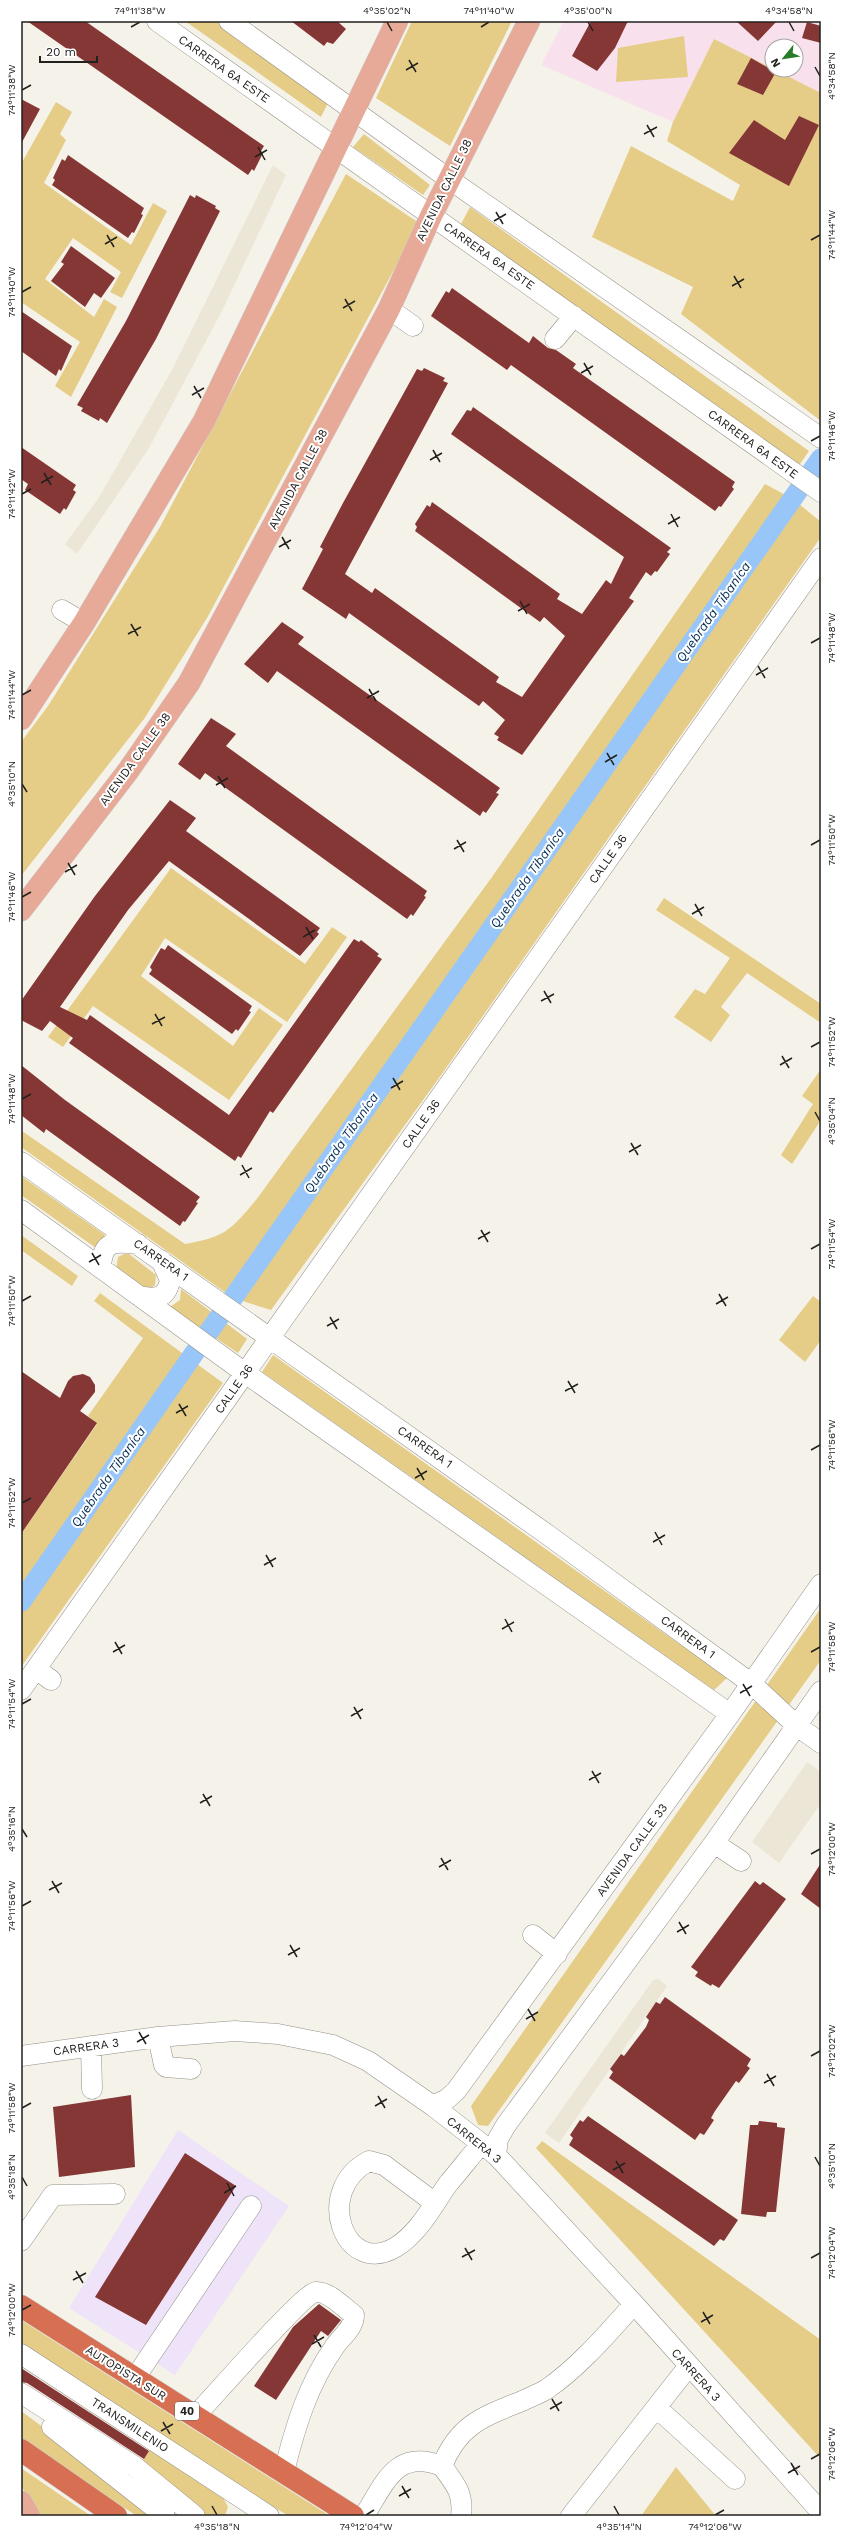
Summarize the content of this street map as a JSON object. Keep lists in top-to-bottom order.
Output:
{
  "streets": {
    "highway": ["AUTOPISTA SUR", "40"],
    "main road": ["AVENIDA CALLE 38"],
    "street": [
      "CARRERA 6A ESTE",
      "CALLE 36",
      "CARRERA 1",
      "AVENIDA CALLE 33",
      "CARRERA 3",
      "TRANSMILENIO"
    ]
  },
  "crossings": [
    ["CARRERA 6A ESTE", "AVENIDA CALLE 38"],
    ["CALLE 36", "CARRERA 1"],
    ["CARRERA 1", "AVENIDA CALLE 33"],
    ["AVENIDA CALLE 33", "CARRERA 3"]
  ],
  "water": ["Quebrada Tibaníca"],
  "scale_bar": "20 m",
  "north": "bottom left",
  "coordinates": [
    "74°11'38\"W",
    "4°35'02\"N",
    "74°11'40\"W",
    "4°35'00\"N",
    "4°34'58\"N",
    "74°11'44\"W",
    "74°11'46\"W",
    "74°11'42\"W",
    "74°11'48\"W",
    "4°35'10\"N",
    "74°11'50\"W",
    "74°11'52\"W",
    "4°35'04\"N",
    "74°11'54\"W",
    "74°11'56\"W",
    "74°11'58\"W",
    "4°35'16\"N",
    "74°12'00\"W",
    "74°12'02\"W",
    "4°35'18\"N",
    "74°12'04\"W",
    "74°12'06\"W",
    "4°35'14\"N"
  ]
}
